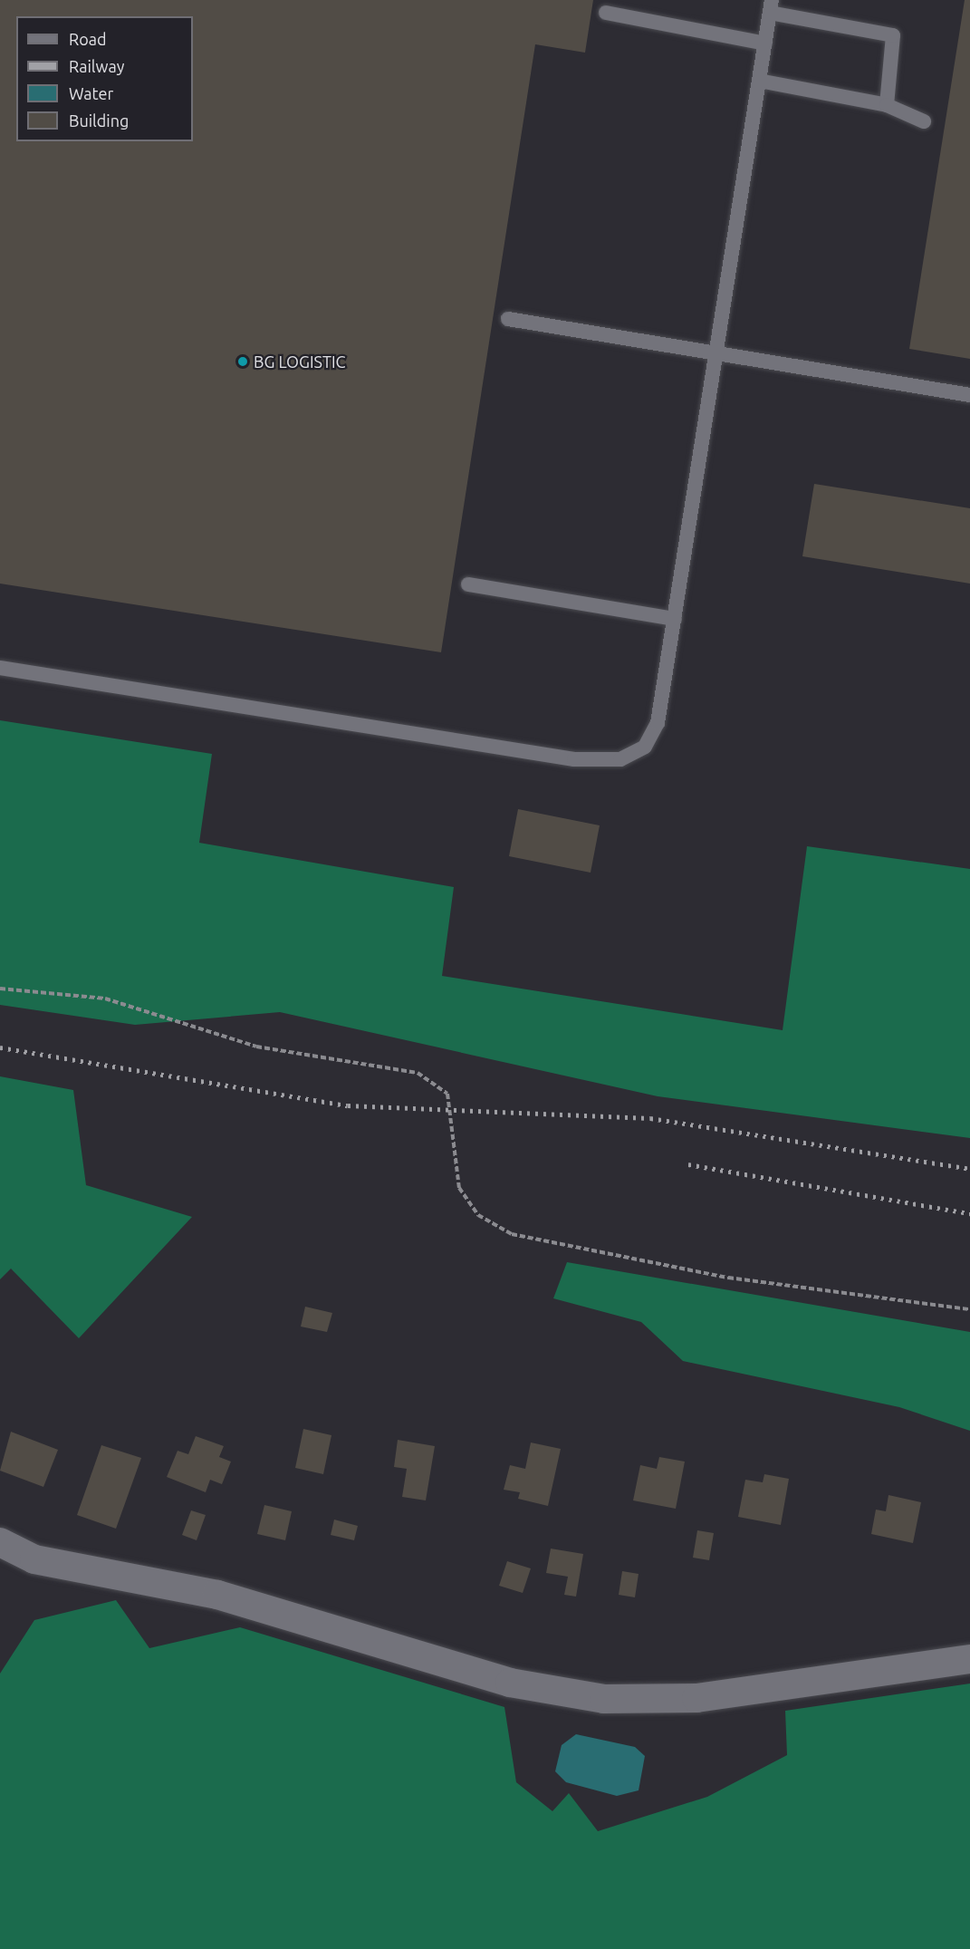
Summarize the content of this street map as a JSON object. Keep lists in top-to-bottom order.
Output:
{
  "places": ["BG LOGISTIC"],
  "legend": [
    "Road",
    "Railway",
    "Water",
    "Building"
  ]
}
